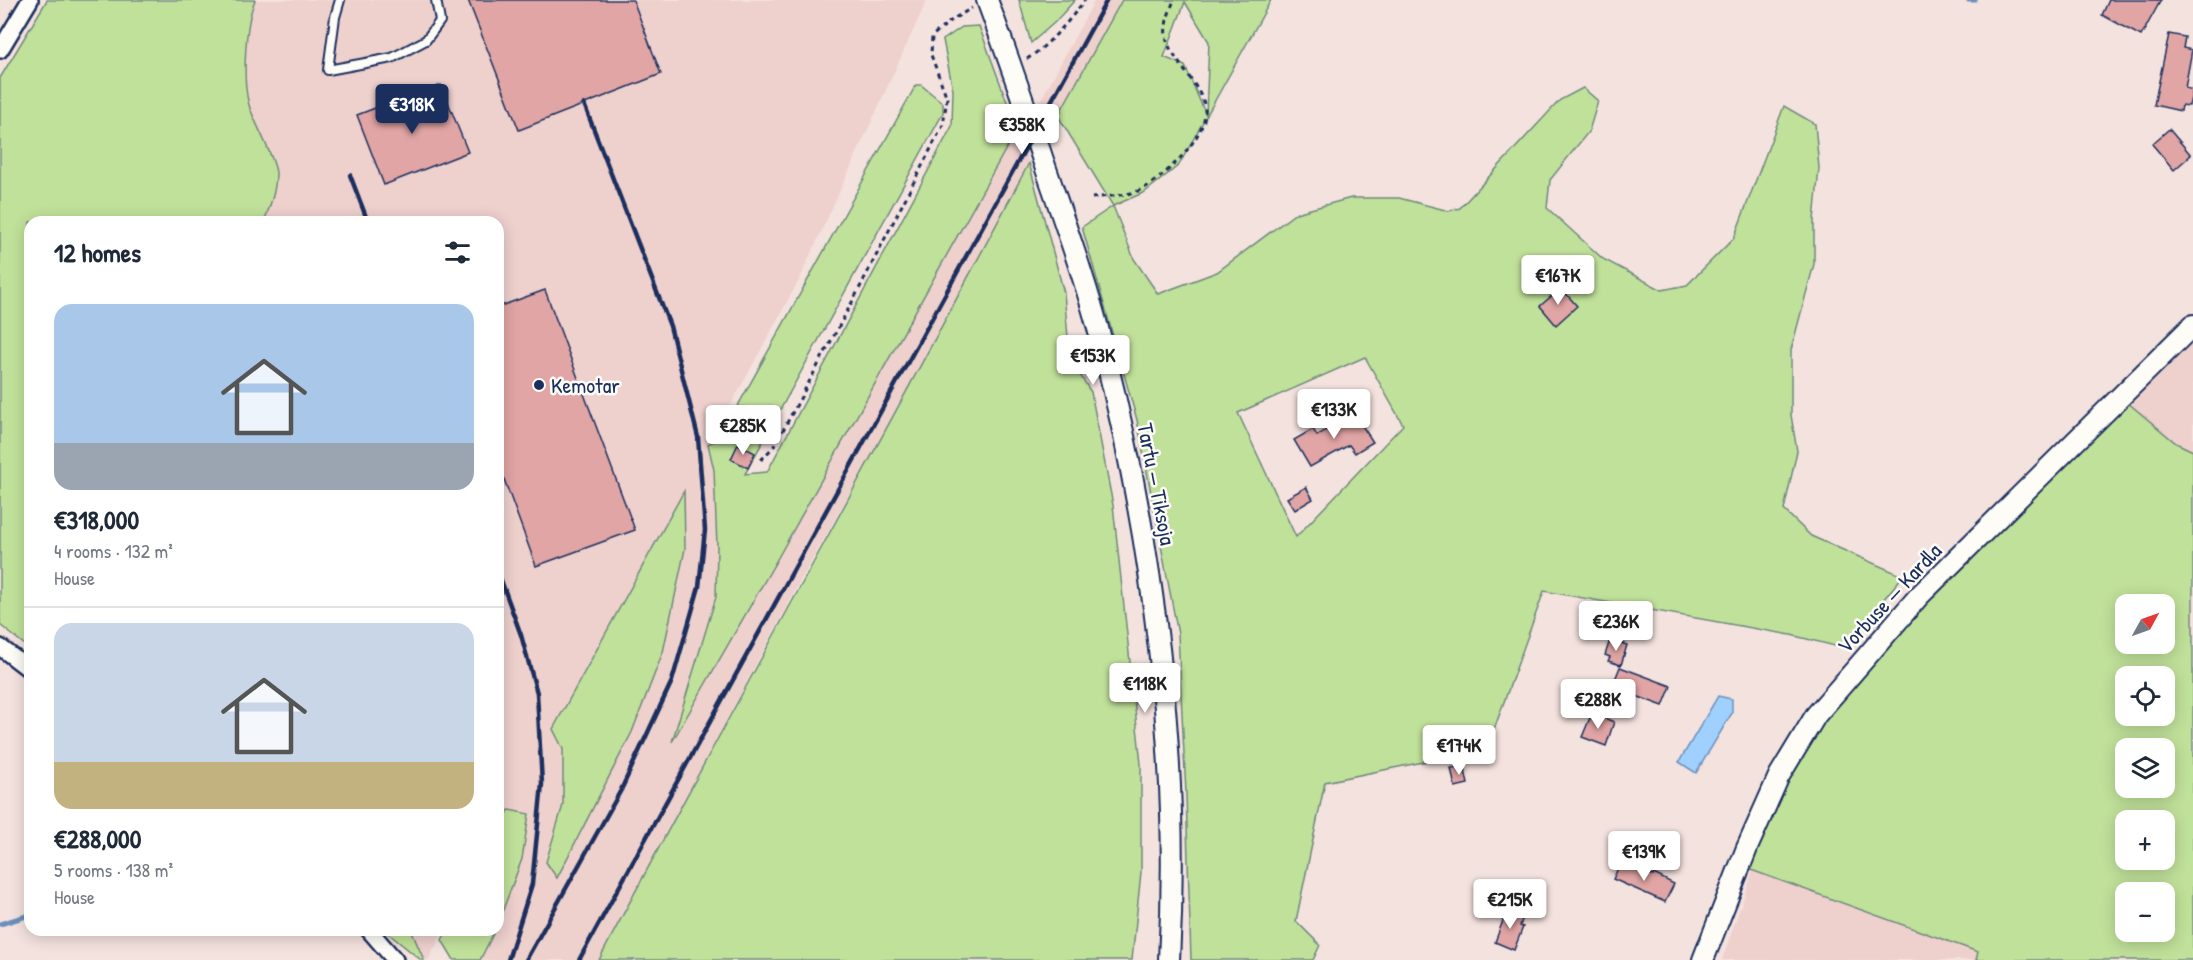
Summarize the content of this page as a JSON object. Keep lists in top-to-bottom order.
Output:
{
  "streets": {
    "main road": ["Tartu — Tiksoja", "Vorbuse — Kardla"]
  },
  "places": ["Kemotar"],
  "north": "top right",
  "page": {
    "price": [
      "€318K",
      "€358K",
      "€167K",
      "€153K",
      "€133K",
      "€285K",
      "€236K",
      "€118K",
      "€288K",
      "€174K",
      "€139K",
      "€215K"
    ],
    "heading": "12 homes",
    "list": [
      {
        "name": "€318,000",
        "note": "4 rooms · 132 m² · House"
      },
      {
        "name": "€288,000",
        "note": "5 rooms · 138 m² · House"
      }
    ],
    "map_buttons": ["+", "−"]
  }
}
